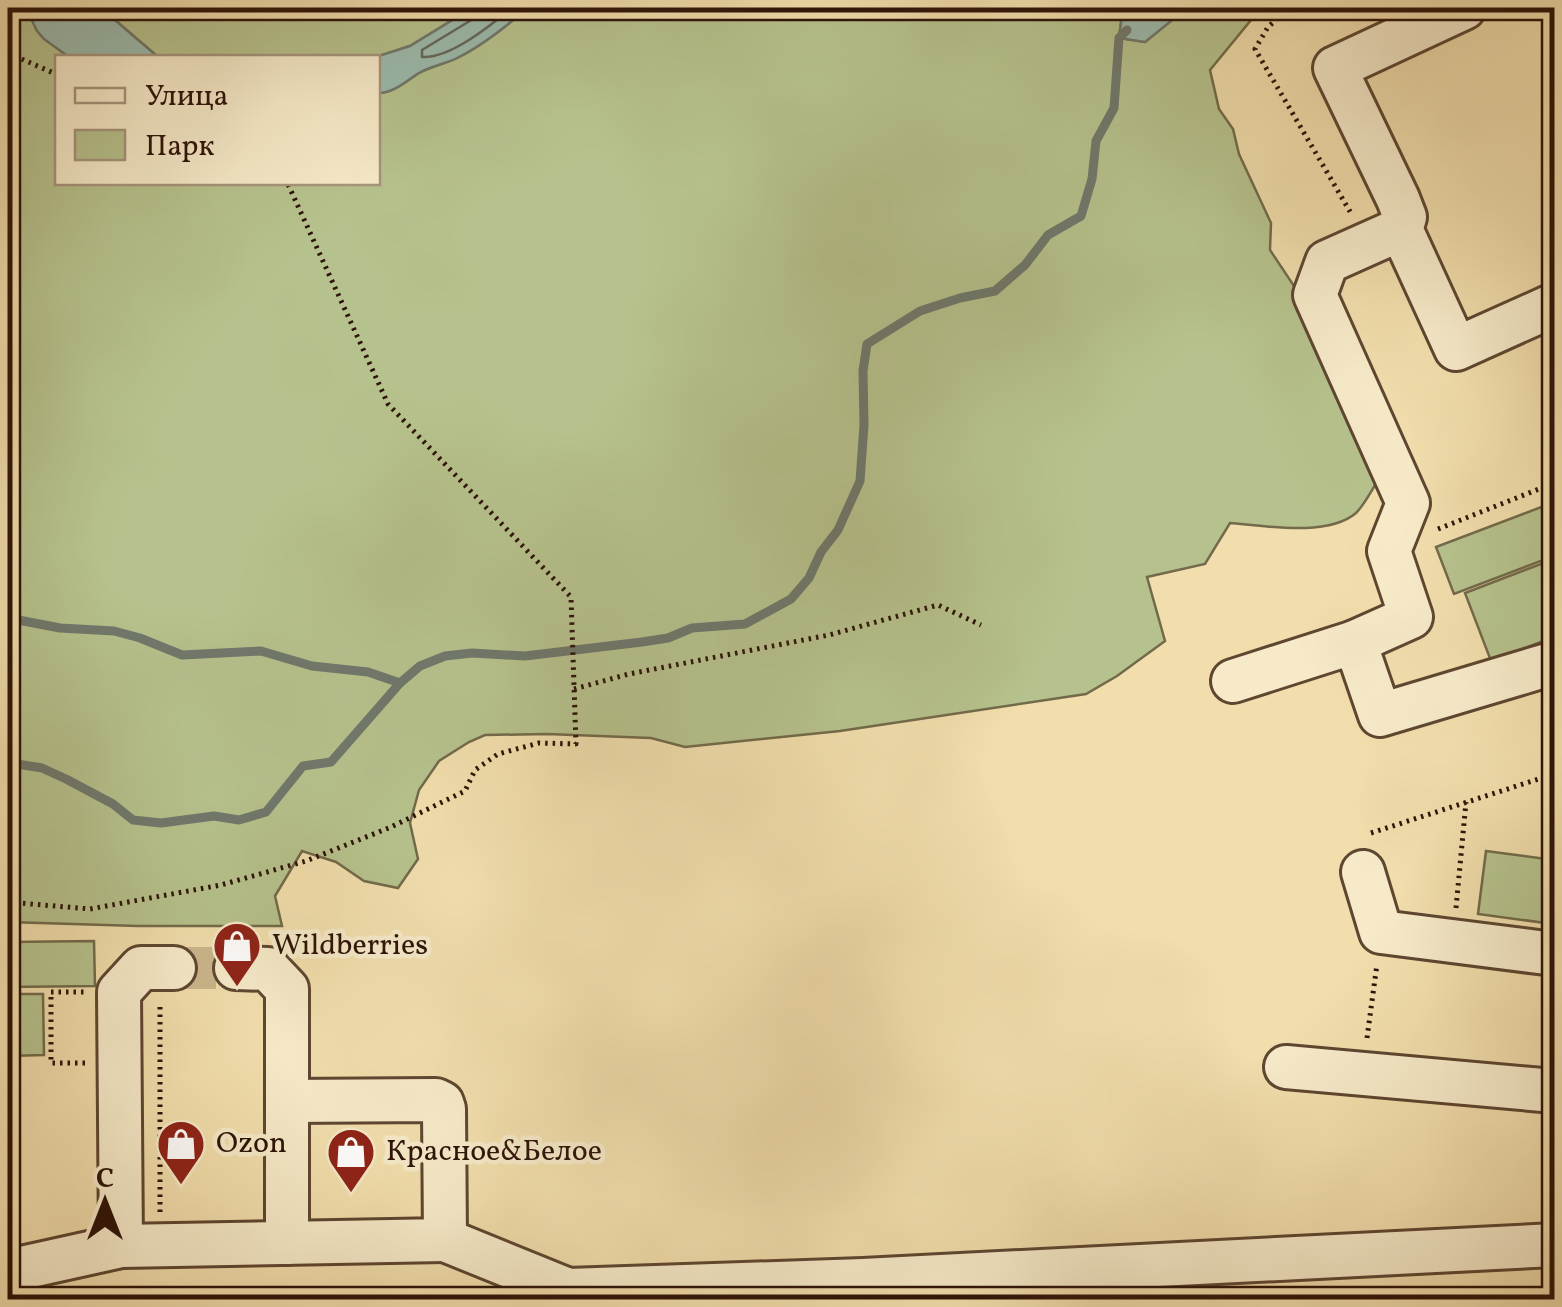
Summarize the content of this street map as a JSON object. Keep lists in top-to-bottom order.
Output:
{
  "places": {
    "shop": ["Wildberries", "Ozon", "Красное&Белое"]
  },
  "legend": ["Улица", "Парк"],
  "north": "top"
}
